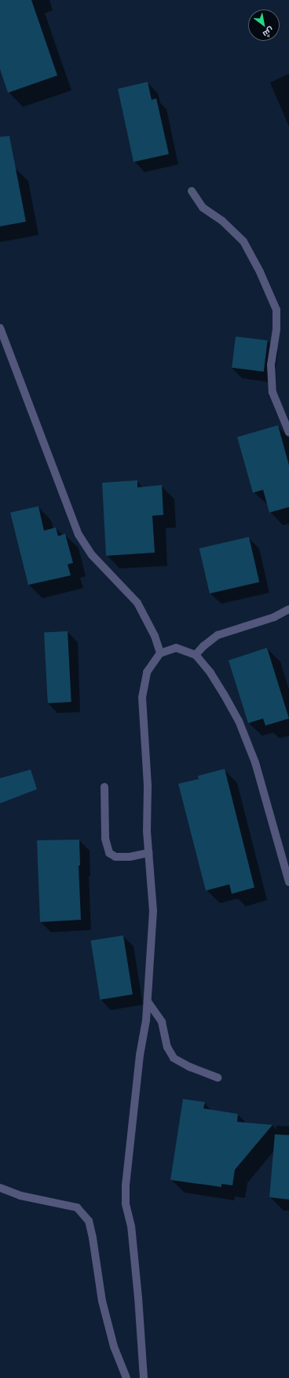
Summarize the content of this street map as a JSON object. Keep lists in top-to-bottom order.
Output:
{
  "north": "bottom right"
}
